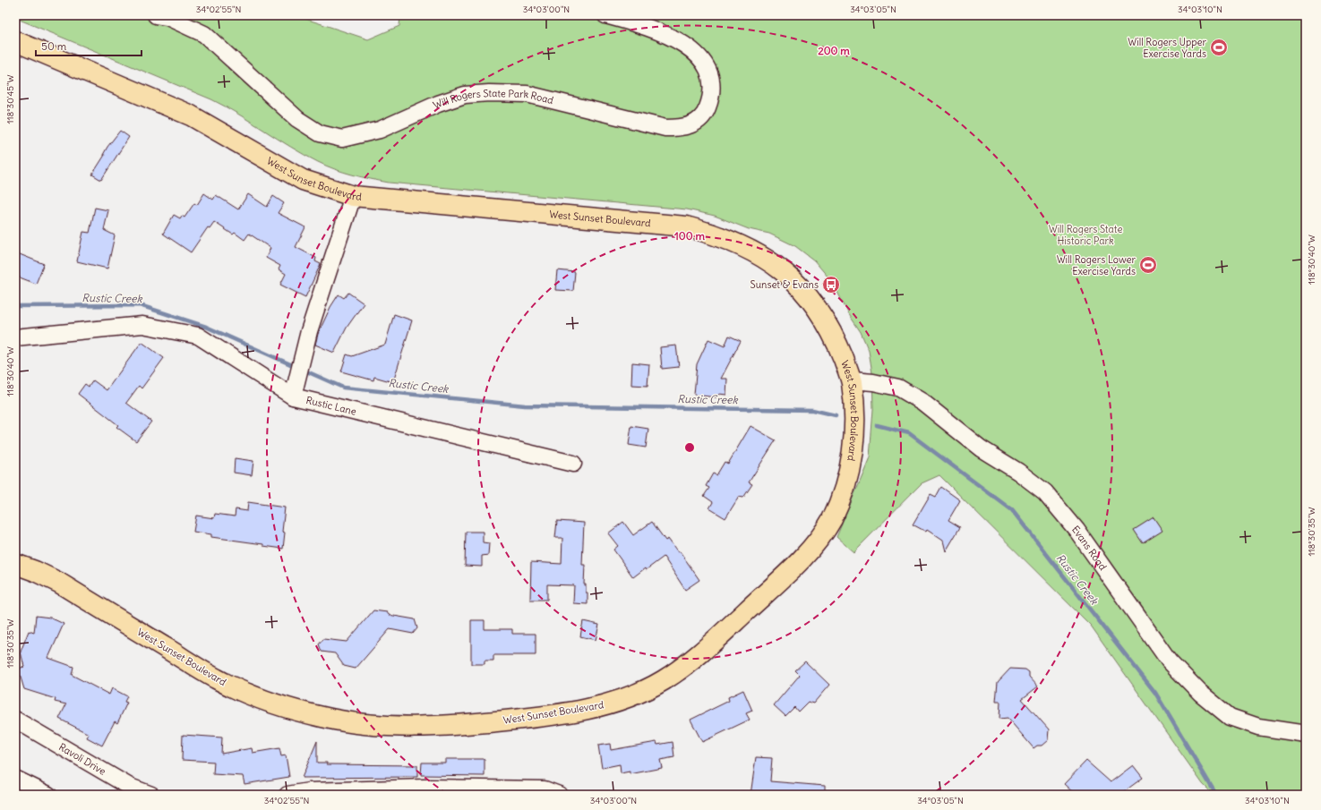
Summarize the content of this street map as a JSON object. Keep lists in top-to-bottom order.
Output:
{
  "streets": {
    "main road": ["West Sunset Boulevard"],
    "street": [
      "Will Rogers State Park Road",
      "Rustic Lane",
      "Evans Road",
      "Ravoli Drive"
    ]
  },
  "crossings": [
    ["West Sunset Boulevard", "Rustic Lane"],
    ["West Sunset Boulevard", "Evans Road"]
  ],
  "water": ["Rustic Creek"],
  "parks": ["Will Rogers State Historic Park"],
  "places": {
    "sports": ["Will Rogers Upper Exercise Yards", "Will Rogers Lower Exercise Yards"],
    "bus stop": ["Sunset & Evans"]
  },
  "scale_bar": "50 m",
  "coordinates": [
    "34°02'55\"N",
    "34°03'00\"N",
    "34°03'05\"N",
    "34°03'10\"N",
    "118°30'45\"W",
    "118°30'40\"W",
    "118°30'35\"W"
  ],
  "rings": ["200 m", "100 m"]
}
